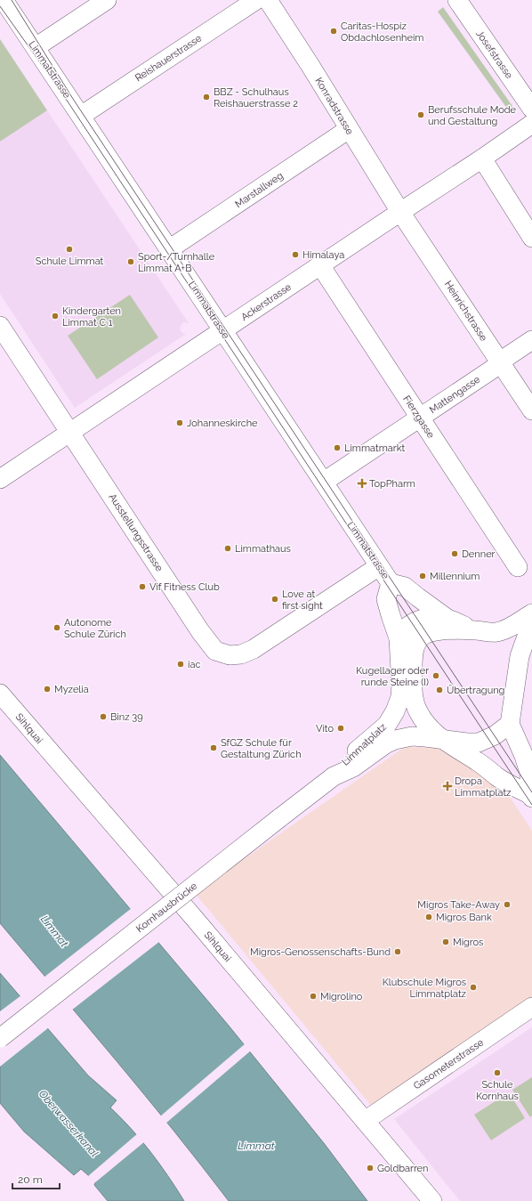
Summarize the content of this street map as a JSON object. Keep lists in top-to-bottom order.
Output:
{
  "streets": {
    "street": [
      "Josefstrasse",
      "Reishauerstrasse",
      "Limmatstrasse",
      "Konradstrasse",
      "Marstallweg",
      "Ackerstrasse",
      "Heinrichstrasse",
      "Mattengasse",
      "Fierzgasse",
      "Ausstellungsstrasse",
      "Sihlquai",
      "Limmatplatz",
      "Kornhausbrücke",
      "Gasometerstrasse"
    ]
  },
  "crossings": [
    ["Reishauerstrasse", "Limmatstrasse"],
    ["Limmatstrasse", "Marstallweg"],
    ["Limmatstrasse", "Ackerstrasse"],
    ["Limmatstrasse", "Mattengasse"],
    ["Limmatstrasse", "Ausstellungsstrasse"],
    ["Limmatstrasse", "Limmatplatz"],
    ["Konradstrasse", "Marstallweg"],
    ["Konradstrasse", "Ackerstrasse"],
    ["Konradstrasse", "Heinrichstrasse"],
    ["Ackerstrasse", "Heinrichstrasse"],
    ["Ackerstrasse", "Fierzgasse"],
    ["Ackerstrasse", "Ausstellungsstrasse"],
    ["Heinrichstrasse", "Mattengasse"],
    ["Mattengasse", "Fierzgasse"],
    ["Sihlquai", "Gasometerstrasse"],
    ["Limmatplatz", "Kornhausbrücke"]
  ],
  "water": ["Limmat", "Oberwasserkanal"],
  "places": {
    "other": [
      "Caritas-Hospiz Obdachlosenheim",
      "BBZ - Schulhaus Reishauerstrasse 2",
      "Berufsschule Mode und Gestaltung",
      "Schule Limmat",
      "Himalaya",
      "Sport-/Turnhalle Limmat A+B",
      "Kindergarten Limmat C 1",
      "Johanneskirche",
      "Limmatmarkt",
      "Limmathaus",
      "Denner",
      "Millennium",
      "Vif Fitness Club",
      "Love at first sight",
      "Autonome Schule Zürich",
      "iac",
      "Kugellager oder runde Steine (I)",
      "Myzelia",
      "Übertragung",
      "Binz 39",
      "Vito",
      "SfGZ Schule für Gestaltung Zürich",
      "Migros Take-Away",
      "Migros Bank",
      "Migros",
      "Migros-Genossenschafts-Bund",
      "Klubschule Migros Limmatplatz",
      "Migrolino",
      "Schule Kornhaus",
      "Goldbarren"
    ],
    "health": ["TopPharm", "Dropa Limmatplatz"]
  },
  "scale_bar": "20 m"
}
